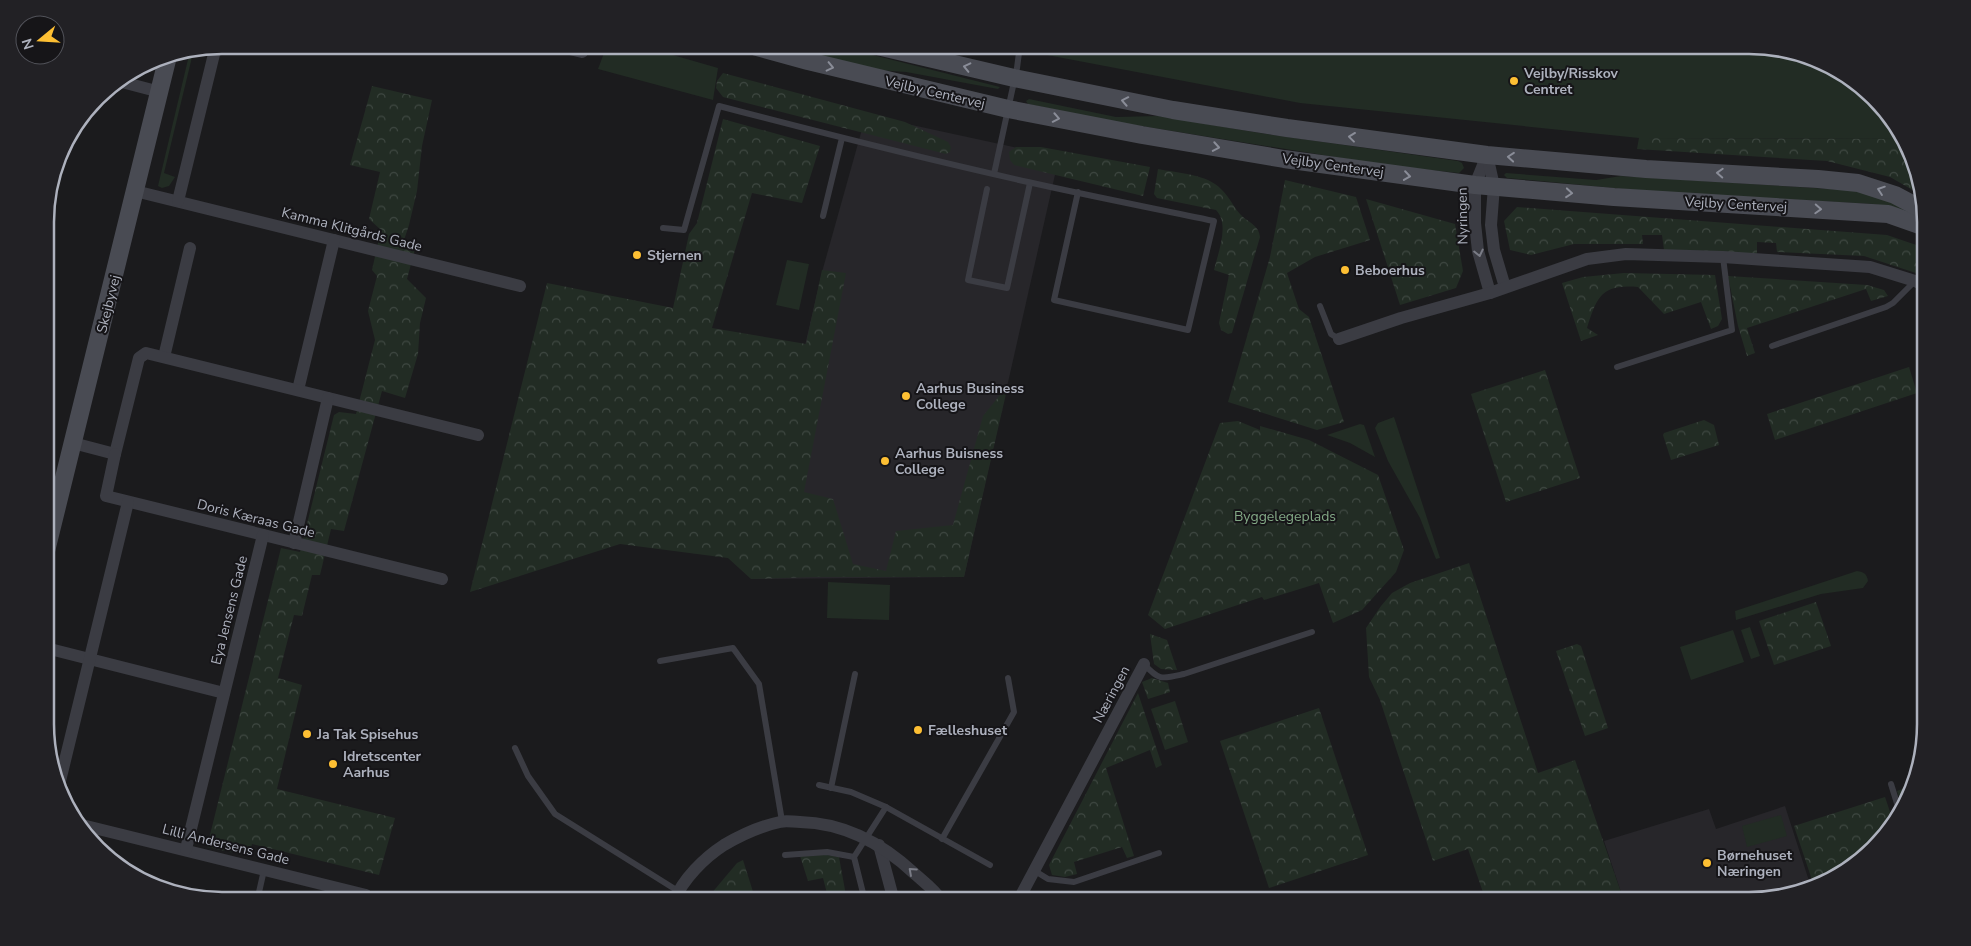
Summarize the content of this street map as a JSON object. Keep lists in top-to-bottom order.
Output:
{
  "streets": {
    "street": [
      "Vejlby Centervej",
      "Nyringen",
      "Kamma Klitgårds Gade",
      "Skejbyvej",
      "Doris Kæraas Gade",
      "Eya Jensens Gade",
      "Næringen",
      "Lilli Andersens Gade"
    ]
  },
  "crossings": [
    ["Vejlby Centervej", "Nyringen"],
    ["Kamma Klitgårds Gade", "Skejbyvej"],
    ["Doris Kæraas Gade", "Eya Jensens Gade"],
    ["Eya Jensens Gade", "Lilli Andersens Gade"]
  ],
  "parks": ["Byggelegeplads"],
  "places": [
    "Vejlby/Risskov Centret",
    "Stjernen",
    "Beboerhus",
    "Aarhus Business College",
    "Aarhus Buisness College",
    "Fælleshuset",
    "Ja Tak Spisehus",
    "Idretscenter Aarhus",
    "Børnehuset Næringen"
  ],
  "north": "left"
}
